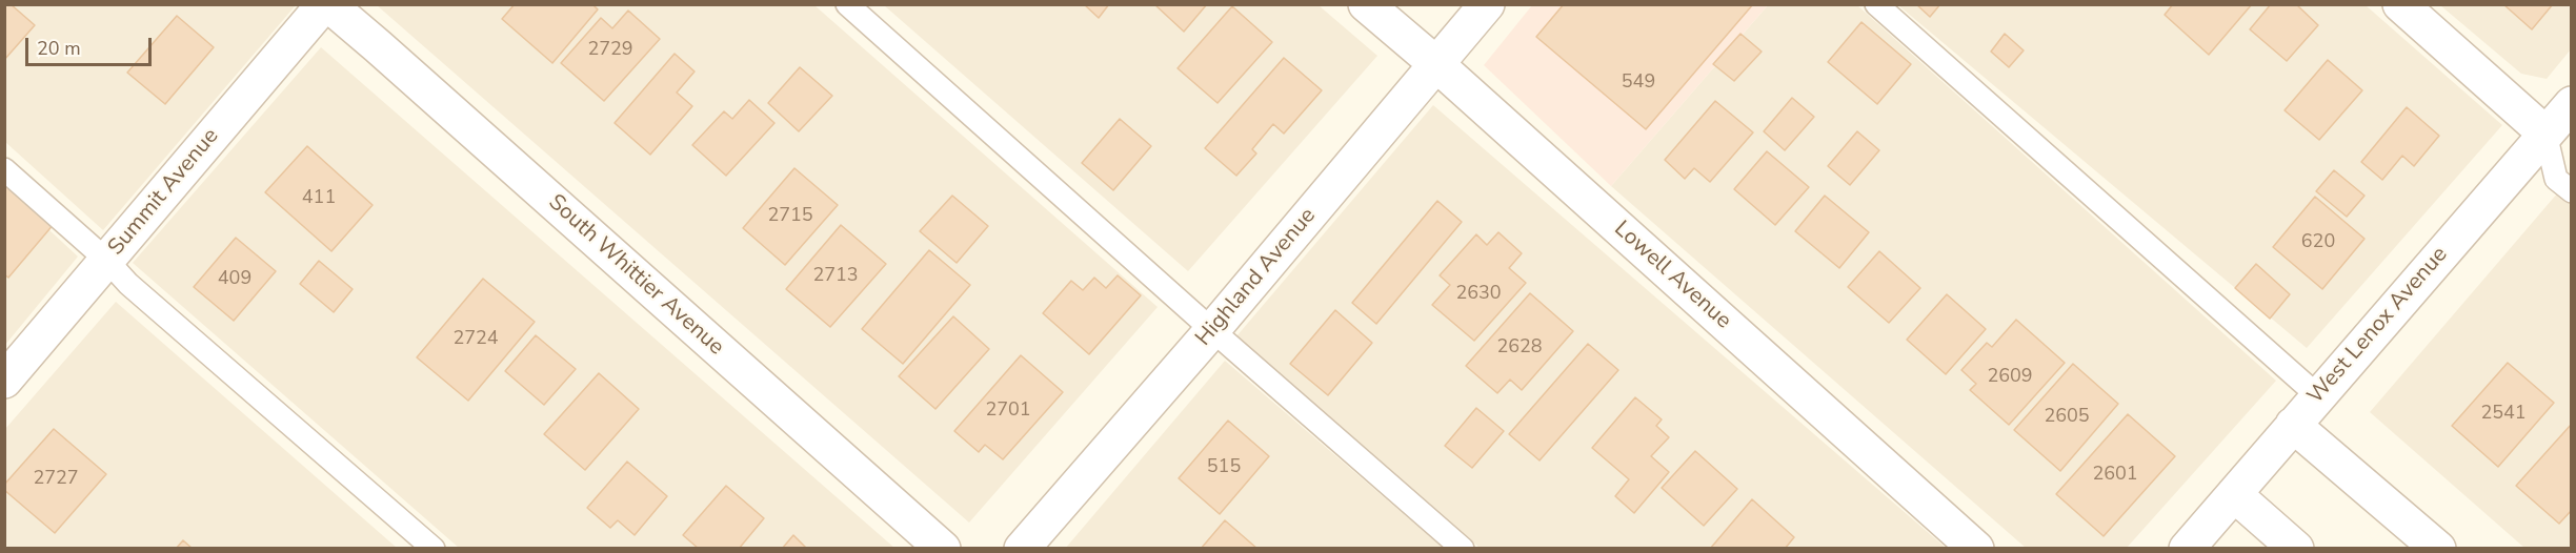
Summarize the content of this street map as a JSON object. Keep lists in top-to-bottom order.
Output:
{
  "streets": {
    "street": [
      "Summit Avenue",
      "South Whittier Avenue",
      "Lowell Avenue",
      "Highland Avenue",
      "West Lenox Avenue"
    ]
  },
  "crossings": [
    ["Summit Avenue", "South Whittier Avenue"],
    ["Lowell Avenue", "Highland Avenue"]
  ],
  "house_numbers": [
    "2729",
    "549",
    "411",
    "2715",
    "620",
    "2713",
    "409",
    "2630",
    "2724",
    "2628",
    "2609",
    "2701",
    "2541",
    "2605",
    "515",
    "2601",
    "2727"
  ],
  "scale_bar": "20 m"
}
